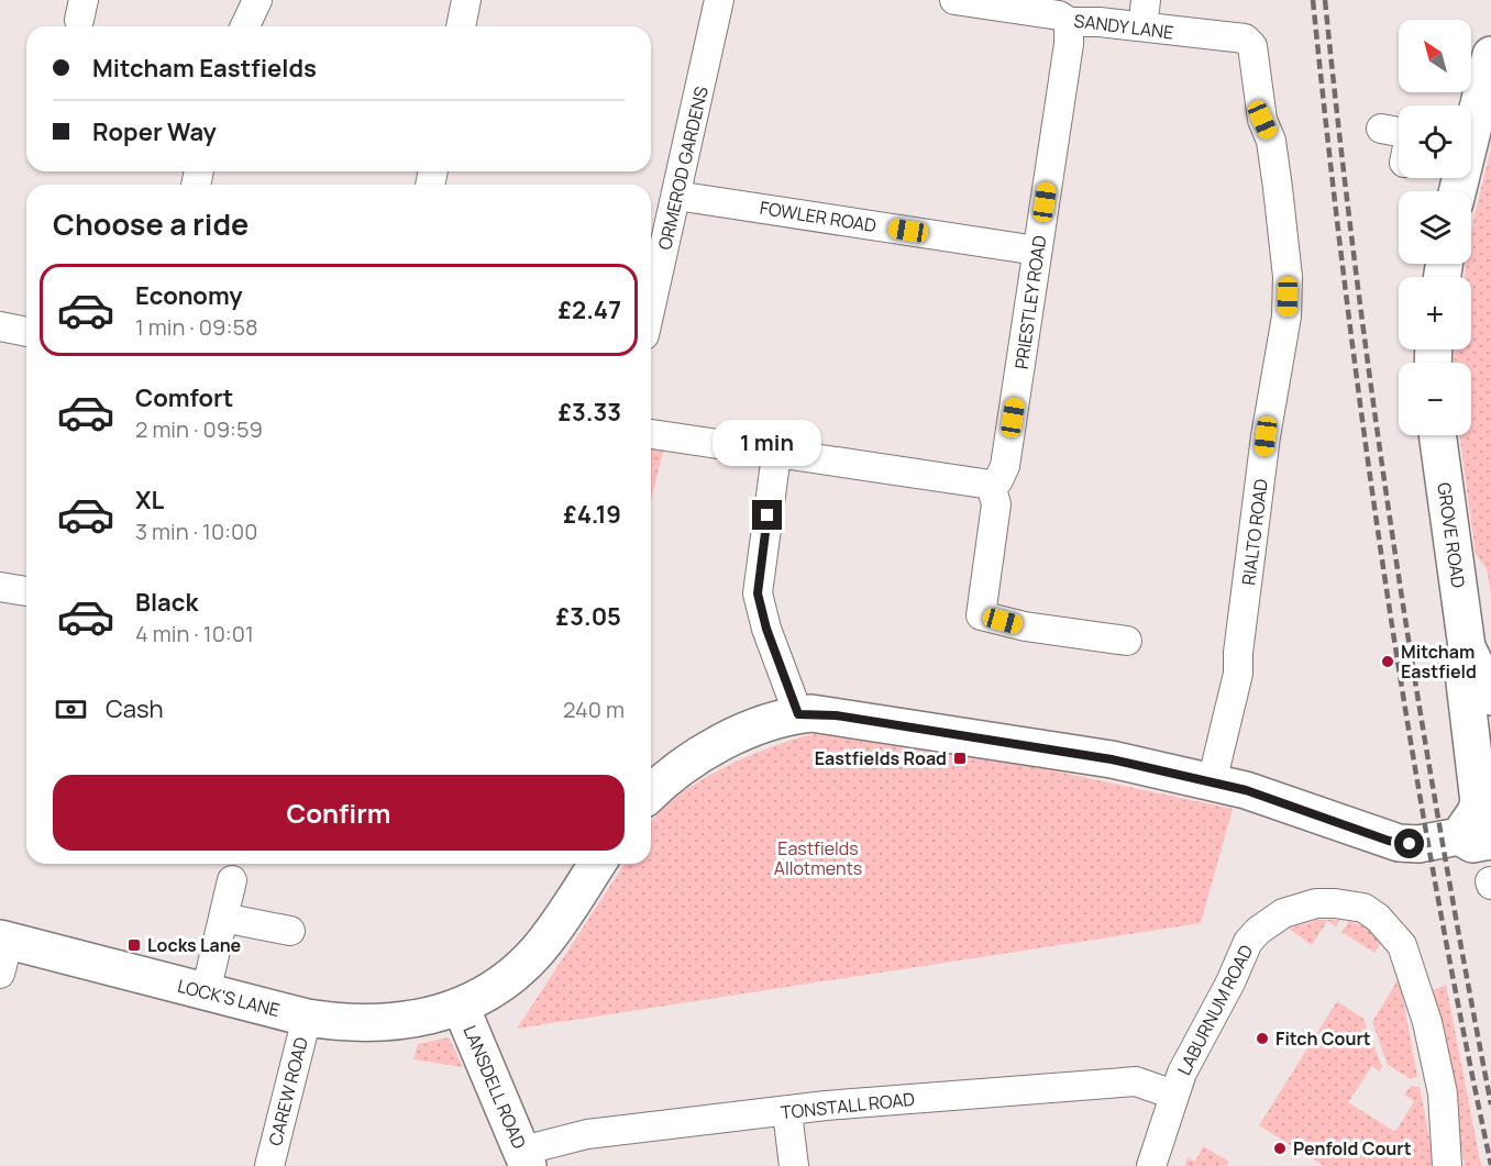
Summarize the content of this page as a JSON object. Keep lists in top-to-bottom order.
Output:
{
  "streets": {
    "street": [
      "SANDY LANE",
      "ORMEROD GARDENS",
      "FOWLER ROAD",
      "PRIESTLEY ROAD",
      "RIALTO ROAD",
      "GROVE ROAD",
      "LOCK'S LANE",
      "LABURNUM ROAD",
      "LANSDELL ROAD",
      "CAREW ROAD",
      "TONSTALL ROAD"
    ]
  },
  "crossings": [
    ["SANDY LANE", "PRIESTLEY ROAD"],
    ["SANDY LANE", "RIALTO ROAD"],
    ["ORMEROD GARDENS", "FOWLER ROAD"],
    ["FOWLER ROAD", "PRIESTLEY ROAD"],
    ["LOCK'S LANE", "LANSDELL ROAD"],
    ["LOCK'S LANE", "CAREW ROAD"],
    ["LABURNUM ROAD", "TONSTALL ROAD"],
    ["LANSDELL ROAD", "TONSTALL ROAD"]
  ],
  "parks": ["Eastfields Allotments"],
  "places": {
    "other": ["Mitcham Eastfield", "Fitch Court", "Penfold Court"],
    "transit": ["Eastfields Road", "Locks Lane"]
  },
  "north": "top left",
  "page": {
    "map_buttons": ["+", "−"],
    "banner": ["Mitcham Eastfields", "Roper Way"],
    "heading": "Choose a ride",
    "list": [
      {
        "name": "Economy",
        "note": "1 min · 09:58",
        "value": "£2.47"
      },
      {
        "name": "Comfort",
        "note": "2 min · 09:59",
        "value": "£3.33"
      },
      {
        "name": "XL",
        "note": "3 min · 10:00",
        "value": "£4.19"
      },
      {
        "name": "Black",
        "note": "4 min · 10:01",
        "value": "£3.05"
      }
    ],
    "bubble": "1 min",
    "pay": ["Cash", "240 m"],
    "buttons": "Confirm"
  }
}
